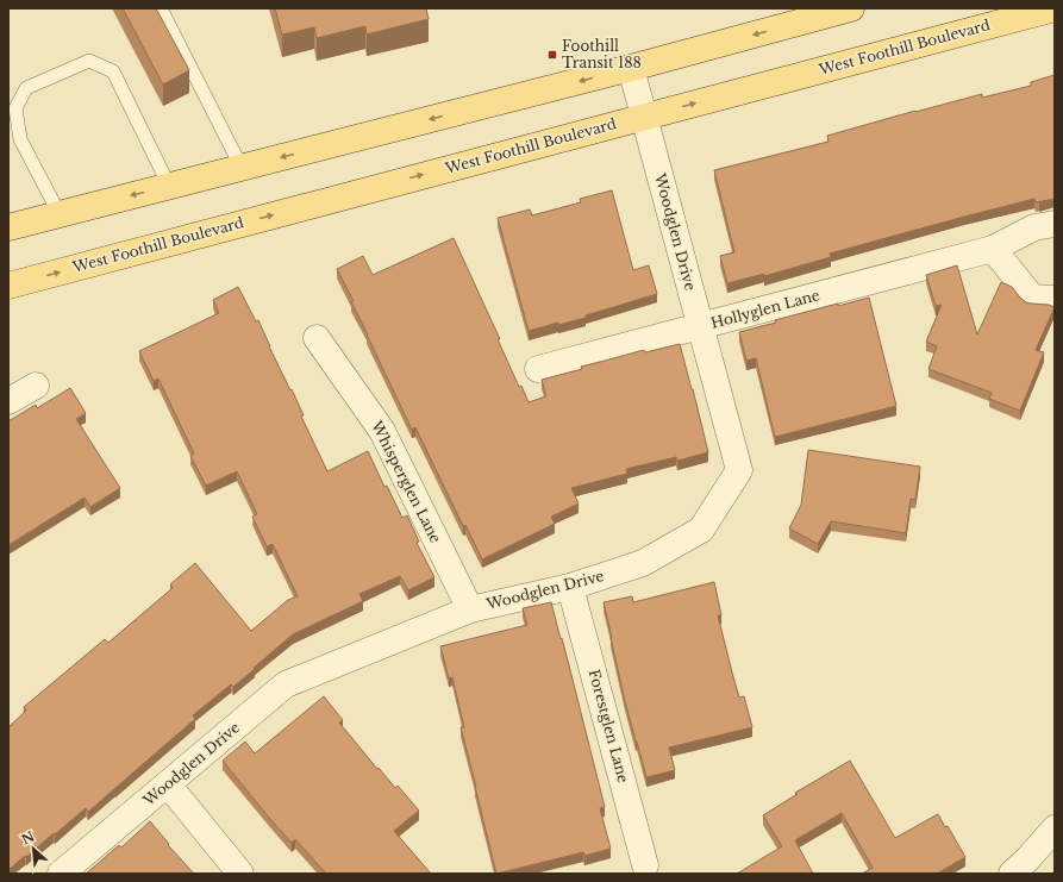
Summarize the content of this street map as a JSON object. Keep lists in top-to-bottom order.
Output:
{
  "streets": {
    "main road": ["West Foothill Boulevard"],
    "street": [
      "Woodglen Drive",
      "Hollyglen Lane",
      "Whisperglen Lane",
      "Forestglen Lane"
    ]
  },
  "crossings": [
    ["West Foothill Boulevard", "Woodglen Drive"],
    ["Woodglen Drive", "Hollyglen Lane"],
    ["Woodglen Drive", "Whisperglen Lane"],
    ["Woodglen Drive", "Forestglen Lane"]
  ],
  "places": {
    "transit": ["Foothill Transit 188"]
  },
  "north": "top left"
}
